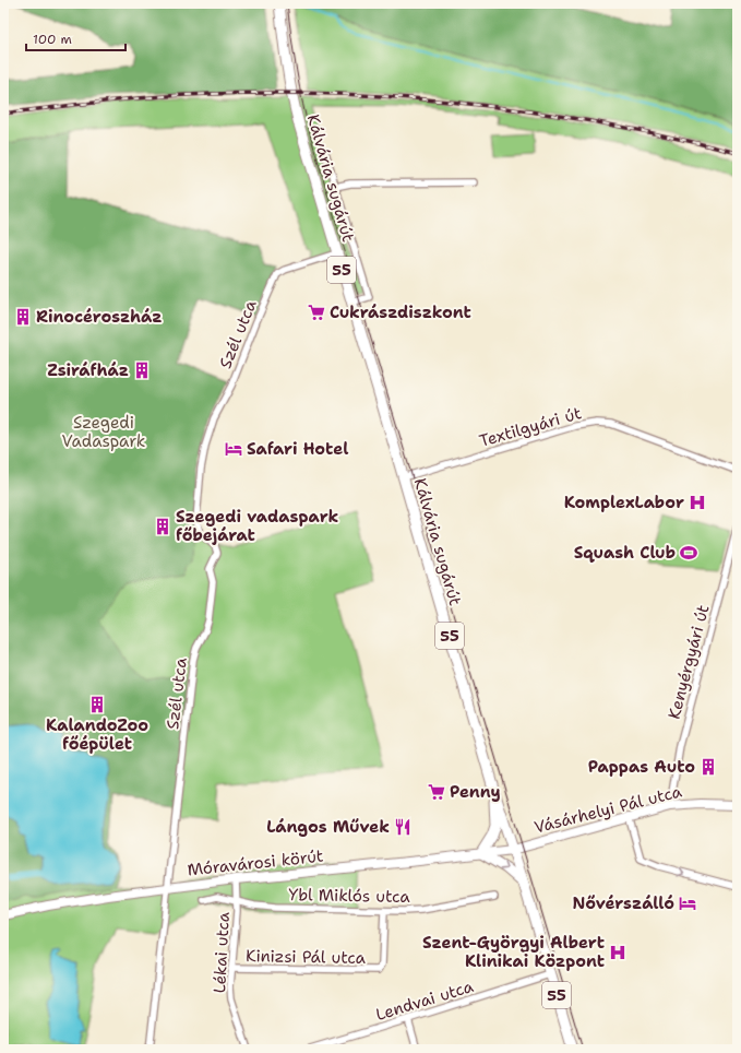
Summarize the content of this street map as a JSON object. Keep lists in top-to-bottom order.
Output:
{
  "streets": {
    "main road": [
      "Kálvária sugárút",
      "55",
      "Vásárhelyi Pál utca",
      "Móravárosi körút"
    ],
    "street": [
      "Szél utca",
      "Textilgyári út",
      "Kenyérgyári út",
      "Ybl Miklós utca",
      "Lékai utca",
      "Kinizsi Pál utca",
      "Lendvai utca"
    ]
  },
  "crossings": [
    ["Kálvária sugárút", "Szél utca"],
    ["Kálvária sugárút", "Textilgyári út"],
    ["Kálvária sugárút", "Vásárhelyi Pál utca"],
    ["Kálvária sugárút", "Móravárosi körút"],
    ["Kálvária sugárút", "Lendvai utca"],
    ["Szél utca", "Móravárosi körút"],
    ["Kenyérgyári út", "Vásárhelyi Pál utca"],
    ["Vásárhelyi Pál utca", "Móravárosi körút"],
    ["Móravárosi körút", "Lékai utca"],
    ["Ybl Miklós utca", "Lékai utca"],
    ["Ybl Miklós utca", "Kinizsi Pál utca"],
    ["Lékai utca", "Kinizsi Pál utca"]
  ],
  "parks": ["Szegedi Vadaspark"],
  "places": {
    "supermarket": ["Cukrászdiszkont", "Penny"],
    "building": [
      "Rinocéroszház",
      "Zsiráfház",
      "Szegedi vadaspark főbejárat",
      "KalandoZoo főépület",
      "Pappas Auto"
    ],
    "hotel": ["Safari Hotel", "Nővérszálló"],
    "hospital": ["KomplexLabor", "Szent-Györgyi Albert Klinikai Központ"],
    "sports": ["Squash Club"],
    "restaurant": ["Lángos Művek"]
  },
  "scale_bar": "100 m"
}
